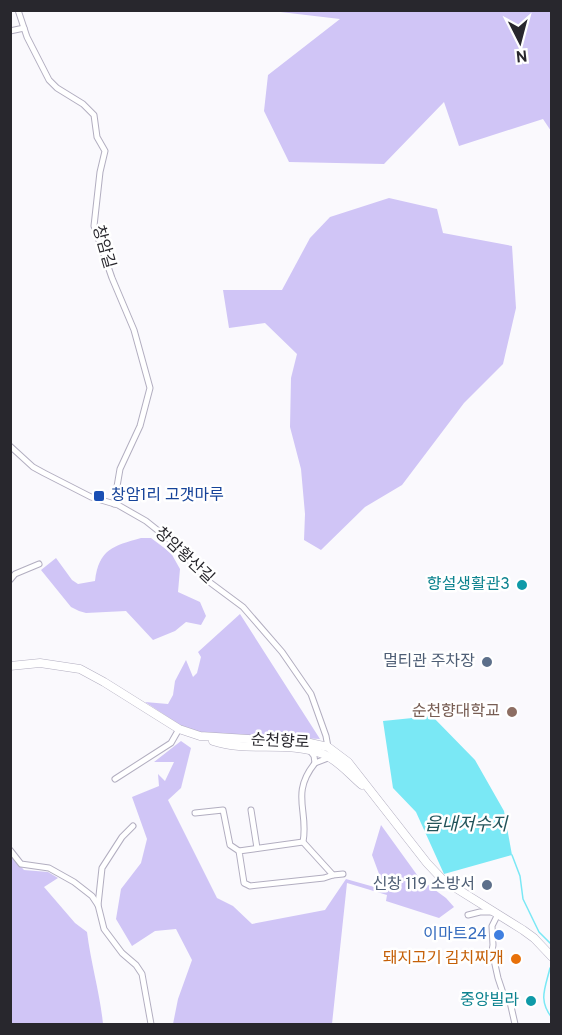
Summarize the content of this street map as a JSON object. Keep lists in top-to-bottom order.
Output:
{
  "streets": {
    "main road": ["순천향로"],
    "street": ["창암길", "창암황산길"]
  },
  "crossings": [
    ["창암길", "창암황산길"],
    ["창암황산길", "순천향로"]
  ],
  "water": ["읍내저수지"],
  "places": {
    "transit": ["창암1리 고갯마루"],
    "other": [
      "향설생활관3",
      "멀티관 주차장",
      "순천향대학교",
      "신창 119 소방서",
      "이마트24",
      "돼지고기 김치찌개",
      "중앙빌라"
    ]
  },
  "north": "bottom"
}
